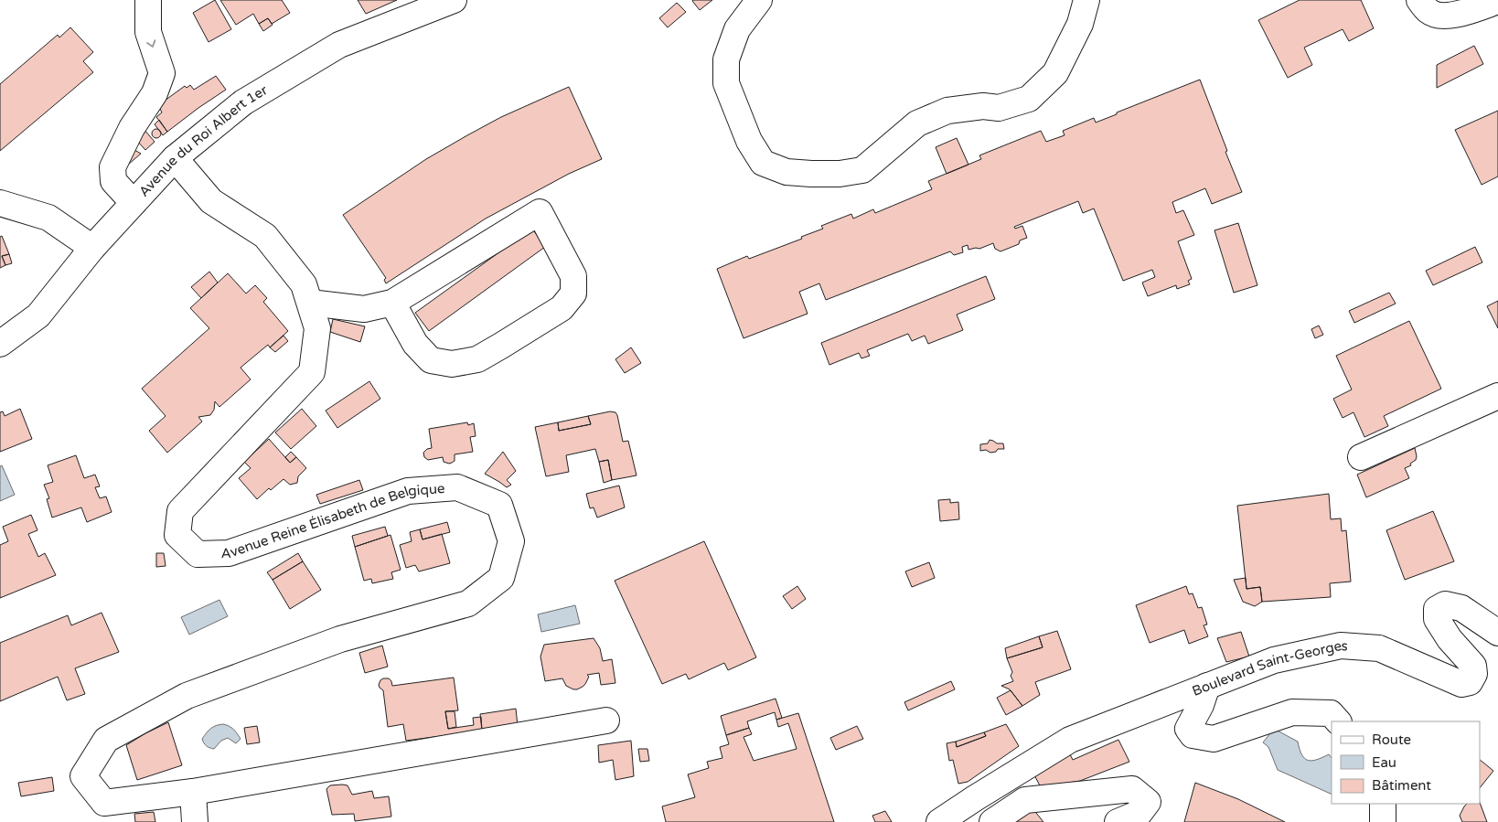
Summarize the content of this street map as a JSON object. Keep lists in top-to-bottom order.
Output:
{
  "streets": {
    "street": ["Avenue du Roi Albert 1er", "Avenue Reine Élisabeth de Belgique", "Boulevard Saint-Georges"]
  },
  "crossings": [
    ["Avenue du Roi Albert 1er", "Avenue Reine Élisabeth de Belgique"]
  ],
  "legend": ["Route", "Eau", "Bâtiment"]
}
